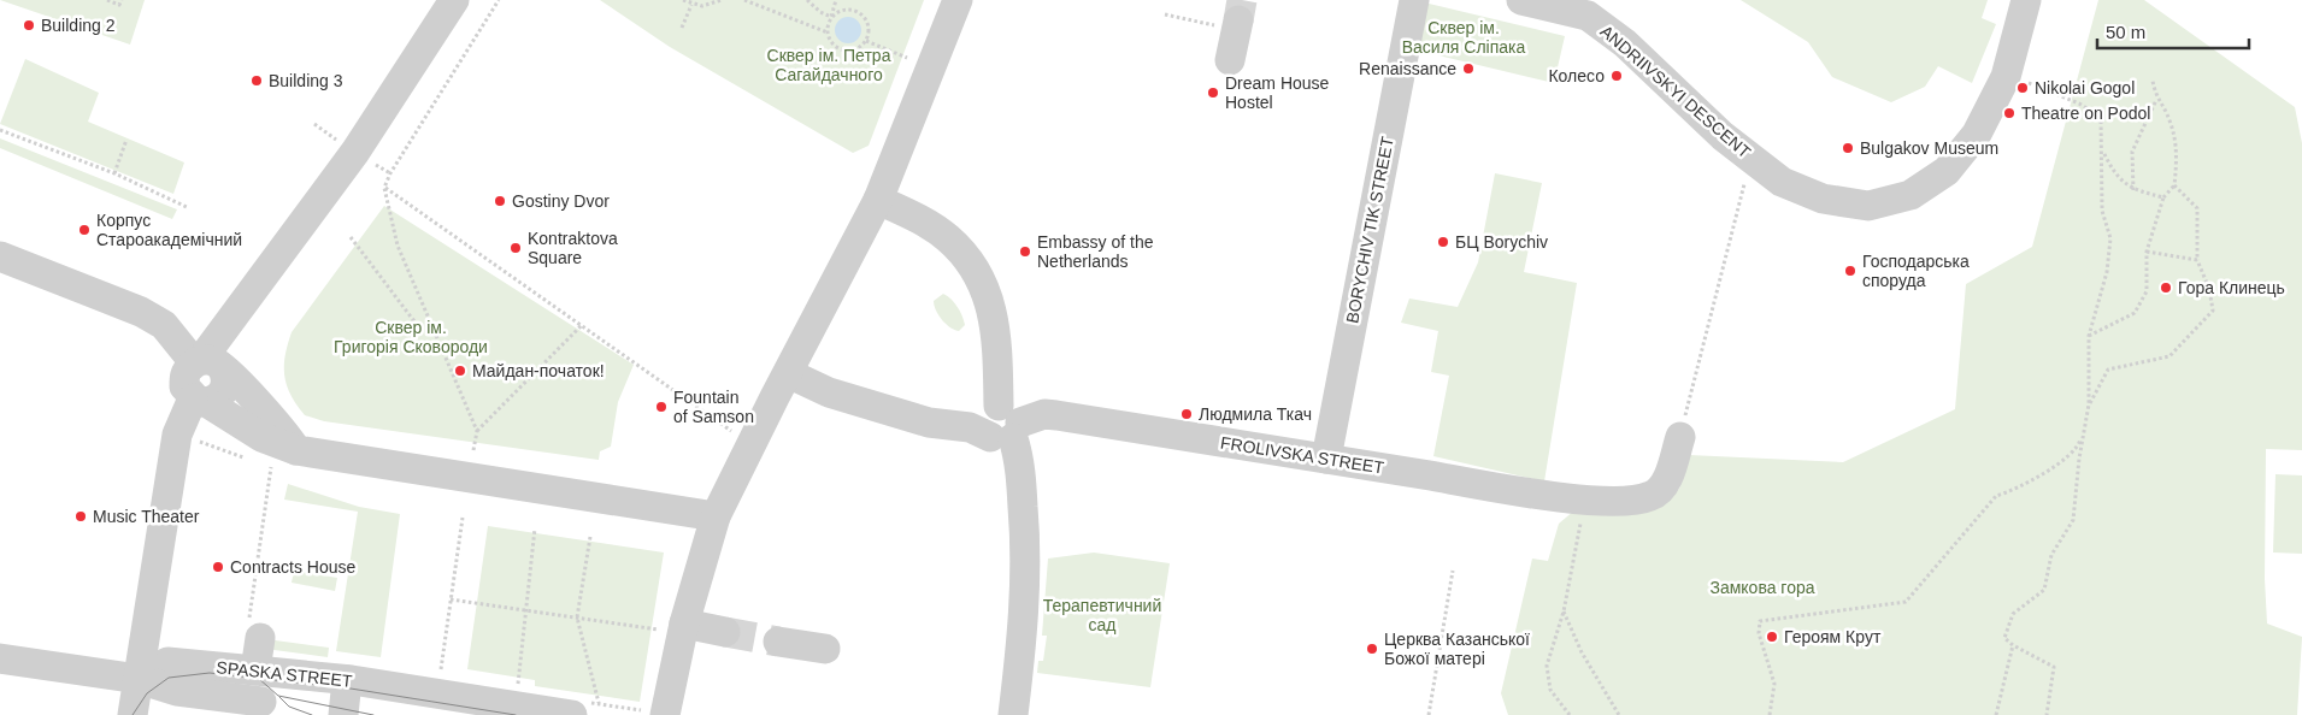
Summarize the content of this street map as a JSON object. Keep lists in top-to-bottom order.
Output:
{
  "streets": {
    "street": [
      "ANDRIIVSKYI DESCENT",
      "BORYCHIV TIK STREET",
      "FROLIVSKA STREET",
      "SPASKA STREET"
    ]
  },
  "crossings": [
    ["BORYCHIV TIK STREET", "FROLIVSKA STREET"]
  ],
  "parks": [
    "Сквер ім. Василя Сліпака",
    "Сквер ім. Петра Сагайдачного",
    "Сквер ім. Григорія Сковороди",
    "Замкова гора",
    "Терапевтичний сад"
  ],
  "places": [
    "Building 2",
    "Renaissance",
    "Колесо",
    "Building 3",
    "Nikolai Gogol",
    "Dream House Hostel",
    "Theatre on Podol",
    "Bulgakov Museum",
    "Gostiny Dvor",
    "Корпус Староакадемічний",
    "БЦ Borychiv",
    "Kontraktova Square",
    "Embassy of the Netherlands",
    "Господарська споруда",
    "Гора Клинець",
    "Майдан-початок!",
    "Fountain of Samson",
    "Людмила Ткач",
    "Music Theater",
    "Contracts House",
    "Героям Крут",
    "Церква Казанської Божої матері"
  ],
  "scale_bar": "50 m"
}
